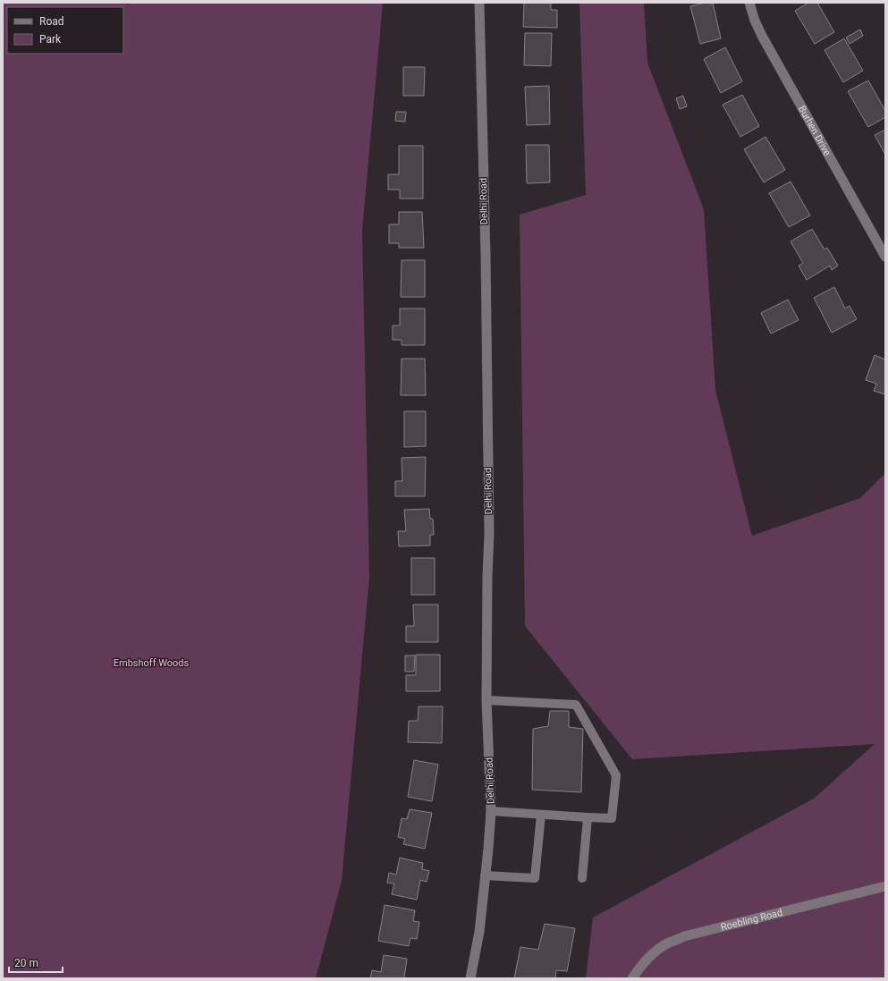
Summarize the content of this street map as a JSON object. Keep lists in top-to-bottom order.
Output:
{
  "streets": {
    "street": ["Burhen Drive", "Delhi Road", "Roebling Road"]
  },
  "parks": ["Embshoff Woods"],
  "legend": ["Road", "Park"],
  "scale_bar": "20 m"
}
